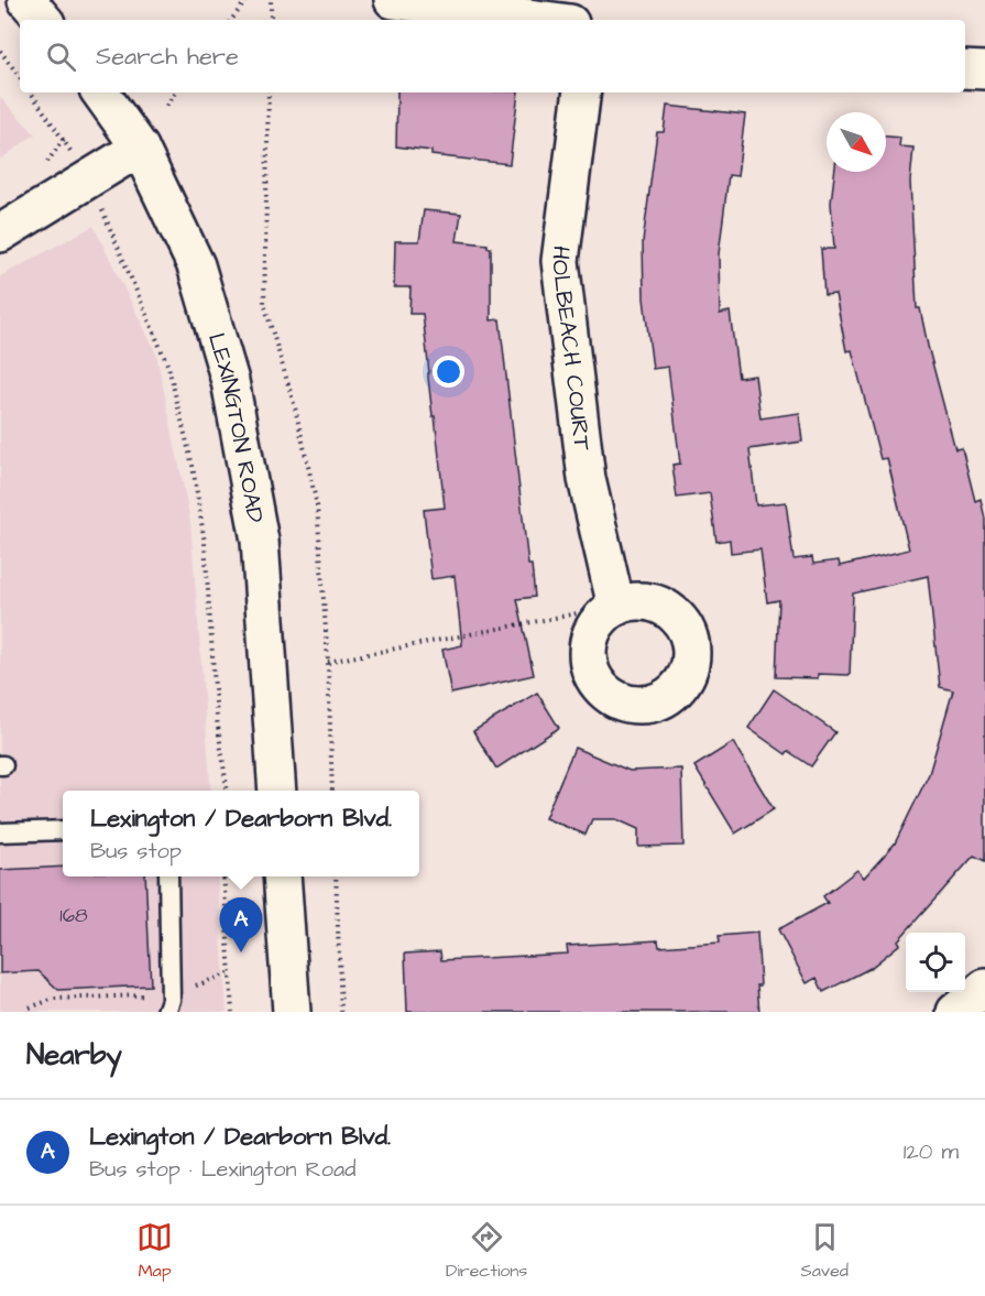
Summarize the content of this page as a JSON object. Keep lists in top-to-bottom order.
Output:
{
  "streets": {
    "street": ["HOLBEACH COURT", "LEXINGTON ROAD"]
  },
  "house_numbers": ["168"],
  "north": "bottom right",
  "page": {
    "search": "Search here",
    "popup": ["Lexington / Dearborn Blvd.", "Bus stop"],
    "pins": "A",
    "heading": "Nearby",
    "list": [
      {
        "mark": "A",
        "name": "Lexington / Dearborn Blvd.",
        "note": "Bus stop · Lexington Road",
        "value": "120 m"
      }
    ],
    "nav": ["Map", "Directions", "Saved"]
  }
}
